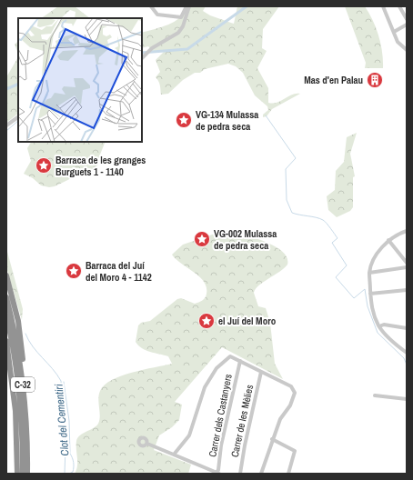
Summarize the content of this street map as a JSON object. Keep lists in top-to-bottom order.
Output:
{
  "streets": {
    "highway": ["C-32"],
    "street": ["Carrer dels Castanyers", "Carrer de les Mèlies"]
  },
  "water": ["Clot del Cementiri"],
  "places": {
    "building": ["Mas d'en Palau"],
    "place": [
      "VG-134 Mulassa de pedra seca",
      "Barraca de les granges Burguets 1 - 1140",
      "VG-002 Mulassa de pedra seca",
      "Barraca del Juí del Moro 4 - 1142",
      "el Juí del Moro"
    ]
  }
}
